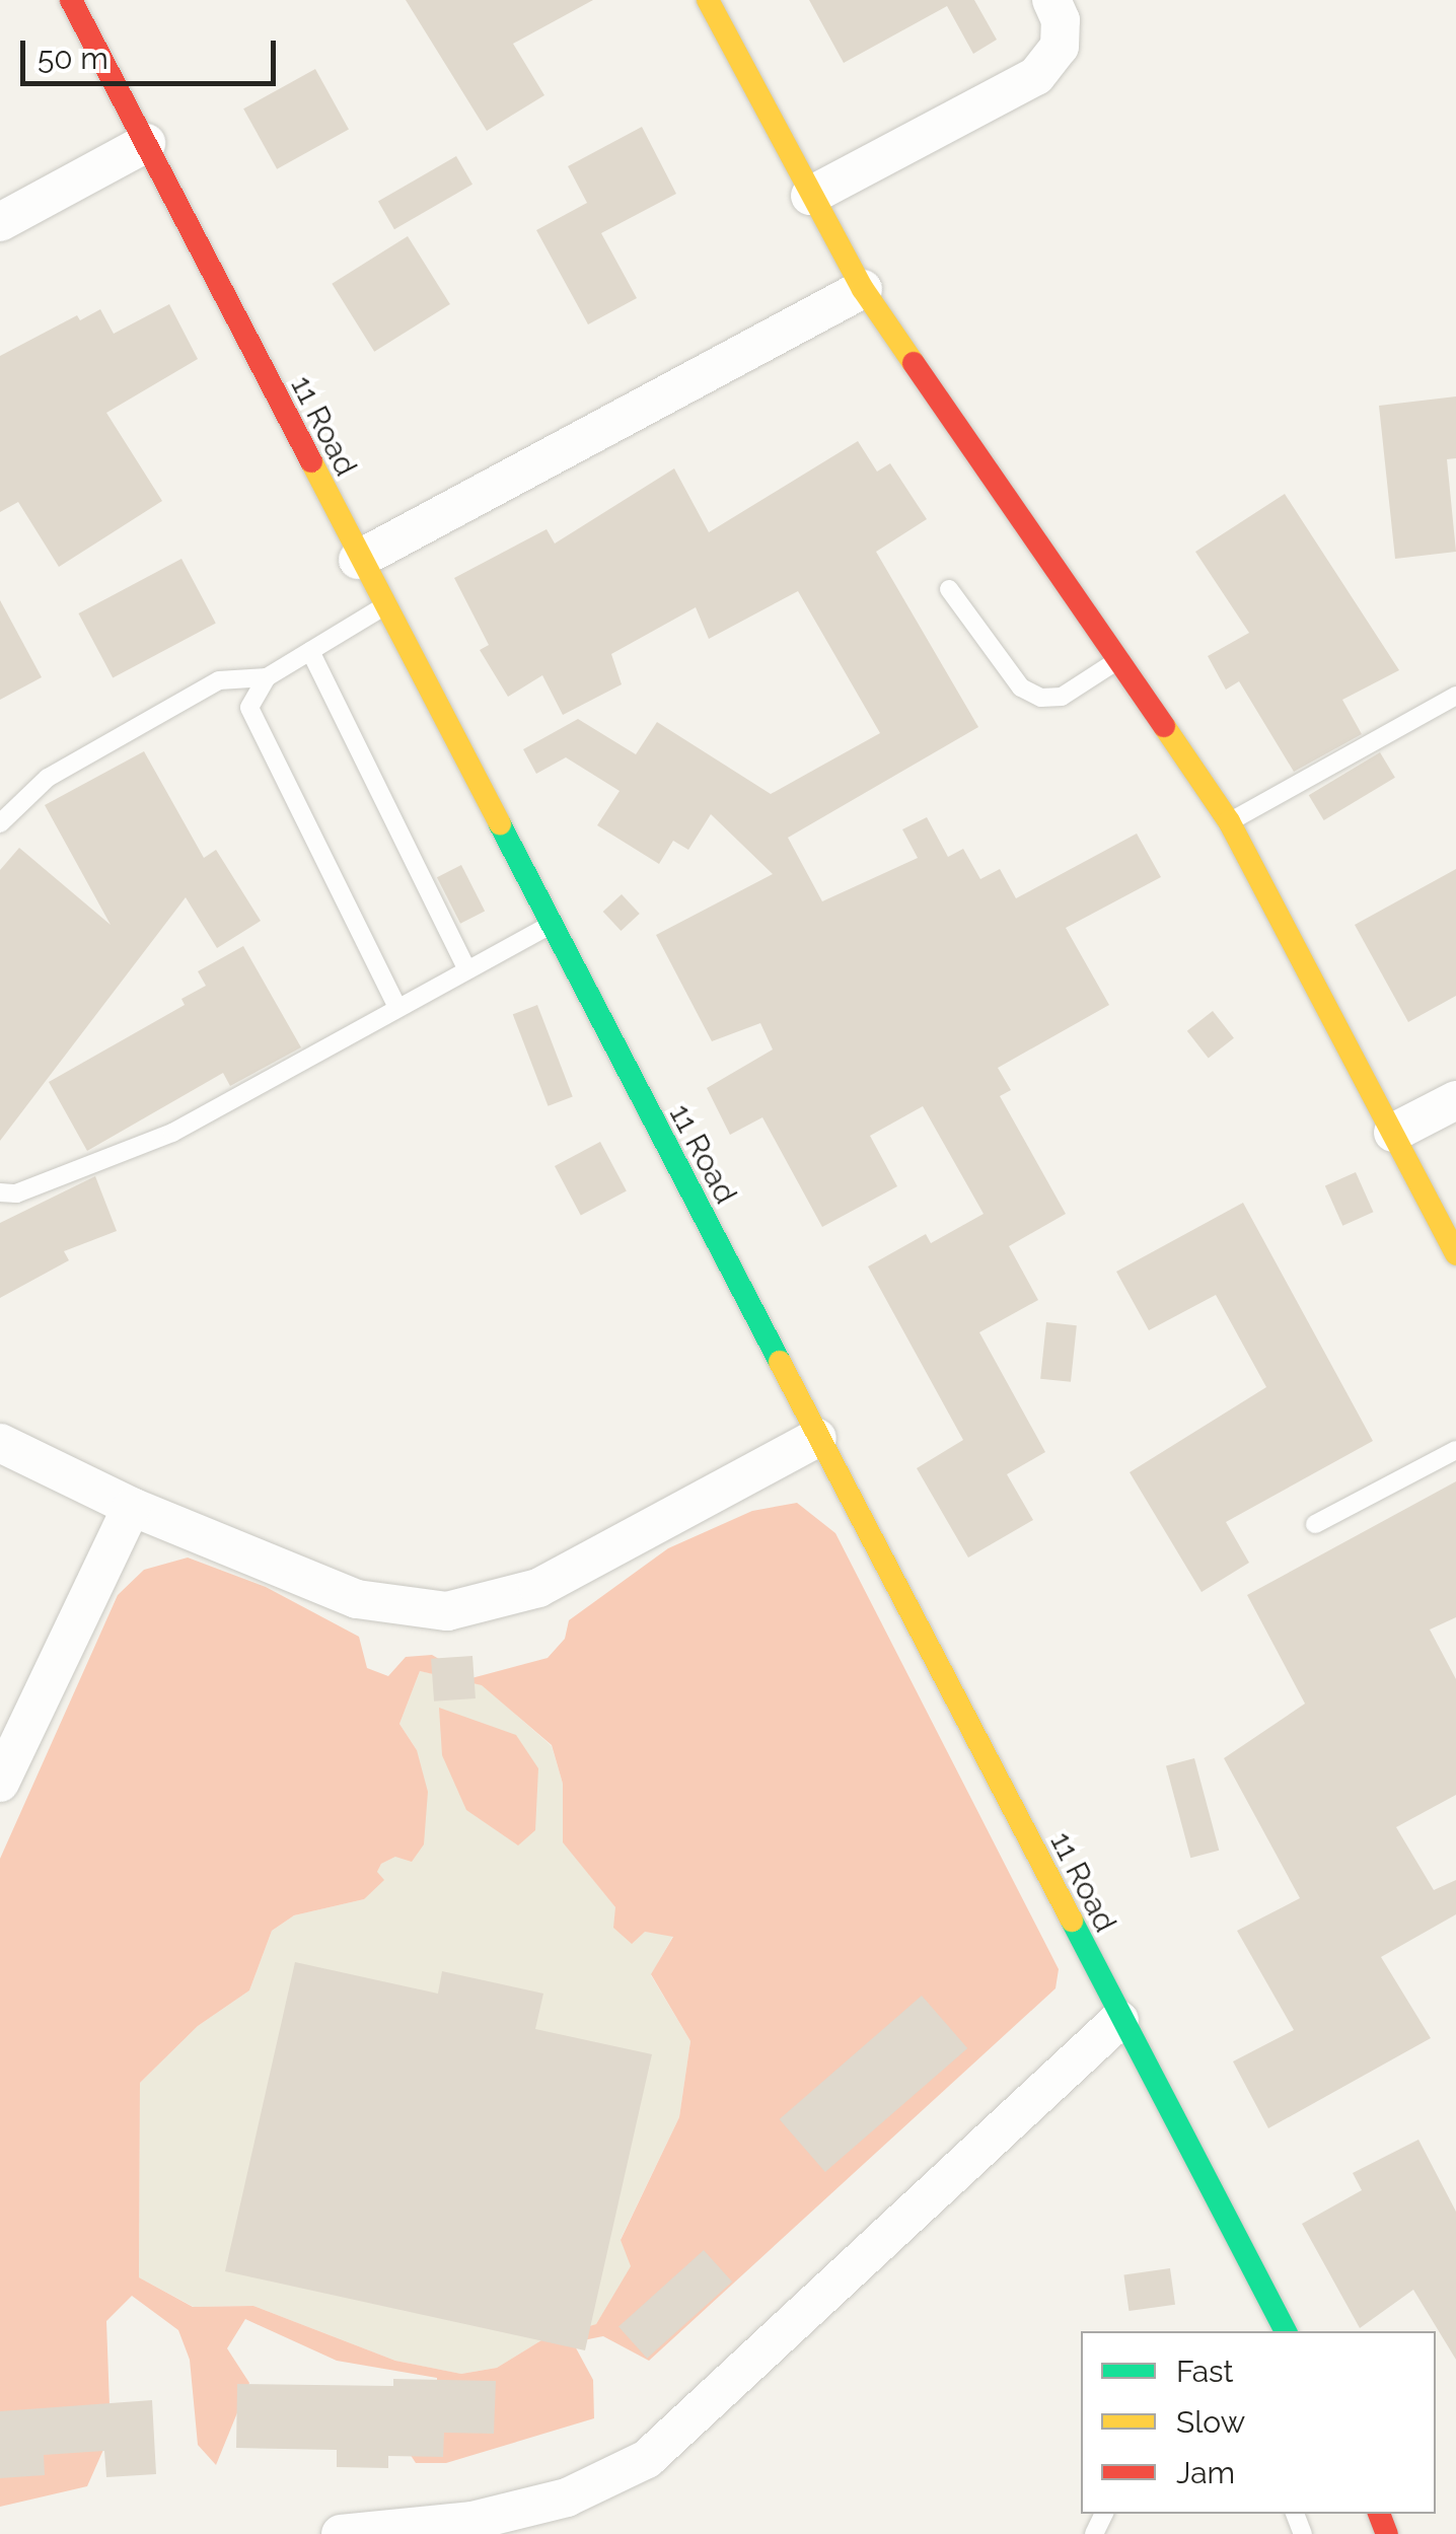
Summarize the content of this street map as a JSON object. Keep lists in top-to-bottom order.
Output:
{
  "streets": {
    "street": ["11 Road"]
  },
  "legend": ["Fast", "Slow", "Jam"],
  "scale_bar": "50 m"
}
